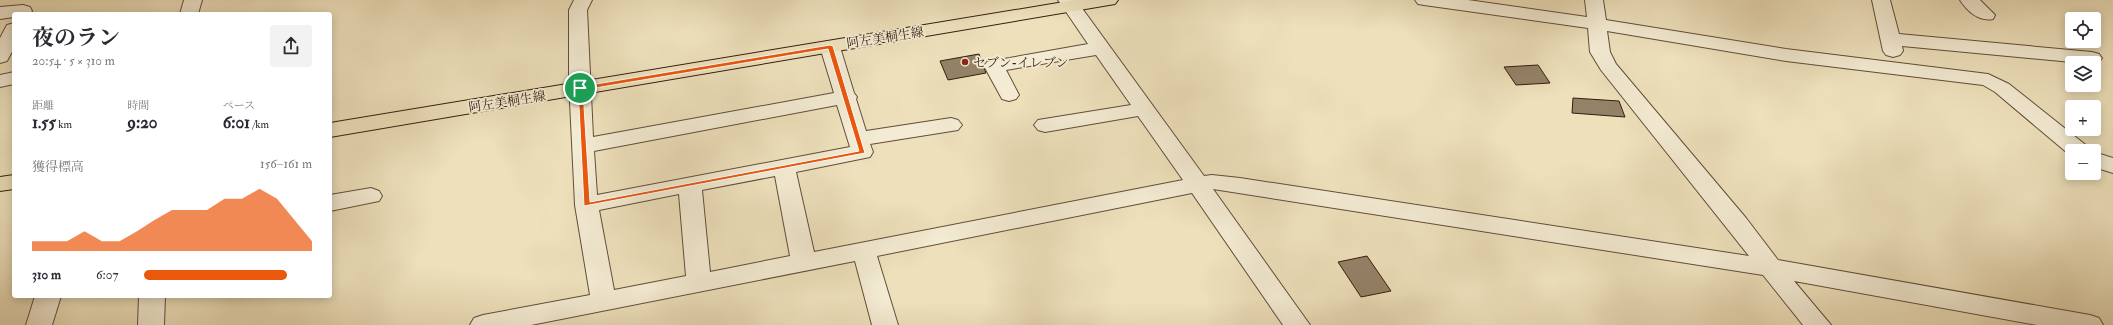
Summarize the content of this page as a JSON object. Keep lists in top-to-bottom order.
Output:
{
  "streets": {
    "main road": ["阿左美桐生線"]
  },
  "places": ["セブン-イレブン"],
  "page": {
    "map_buttons": ["+", "−"],
    "heading": ["夜のラン", "20:54 · 5 × 310 m"],
    "stats": [
      ["距離", "1.55 km"],
      ["時間", "9:20"],
      ["ペース", "6:01 /km"]
    ],
    "chart": ["獲得標高", "156–161 m"],
    "list": [
      {
        "name": "310 m",
        "note": "6:07"
      }
    ]
  }
}
